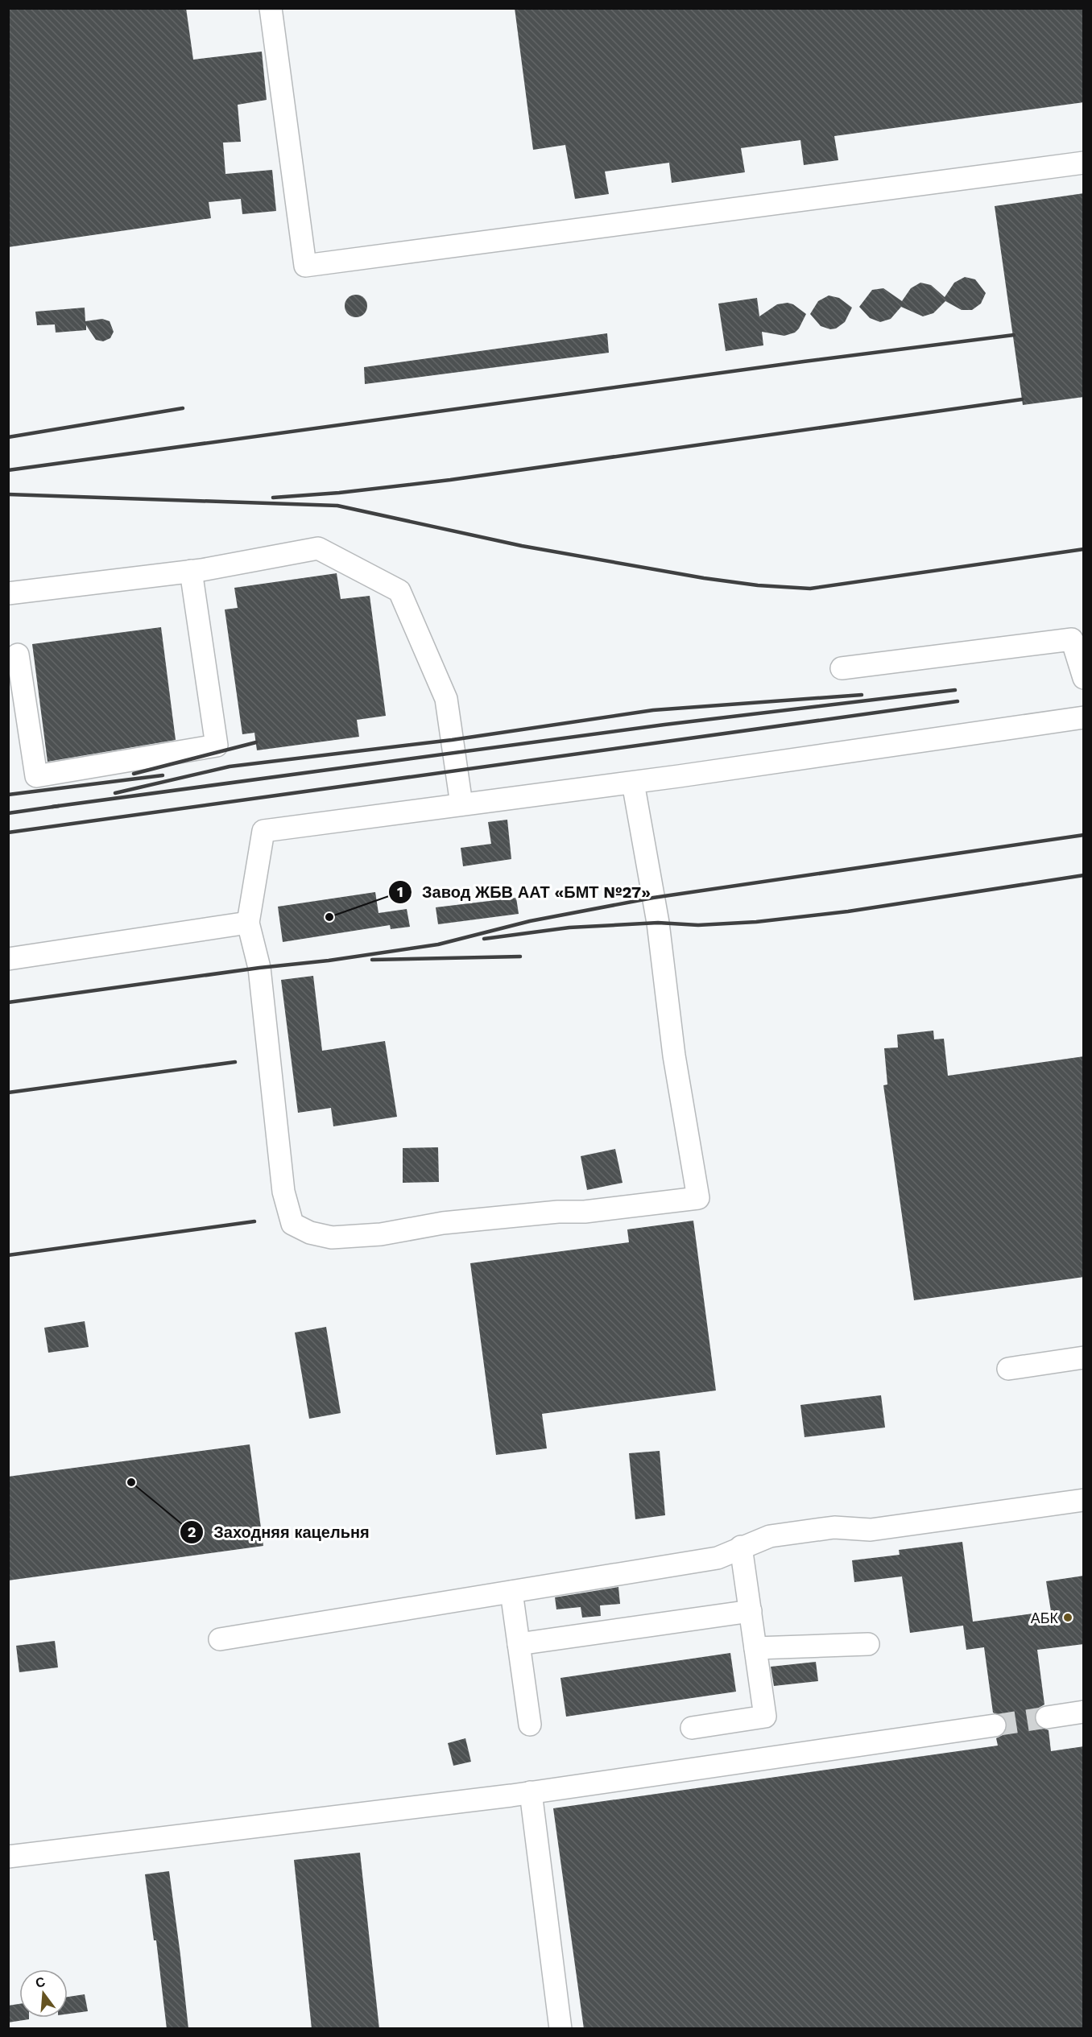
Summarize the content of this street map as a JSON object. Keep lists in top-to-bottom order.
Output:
{
  "places": ["Завод ЖБВ ААТ «БМТ №27»", "Заходняя кацельня", "АБК"],
  "north": "top"
}
